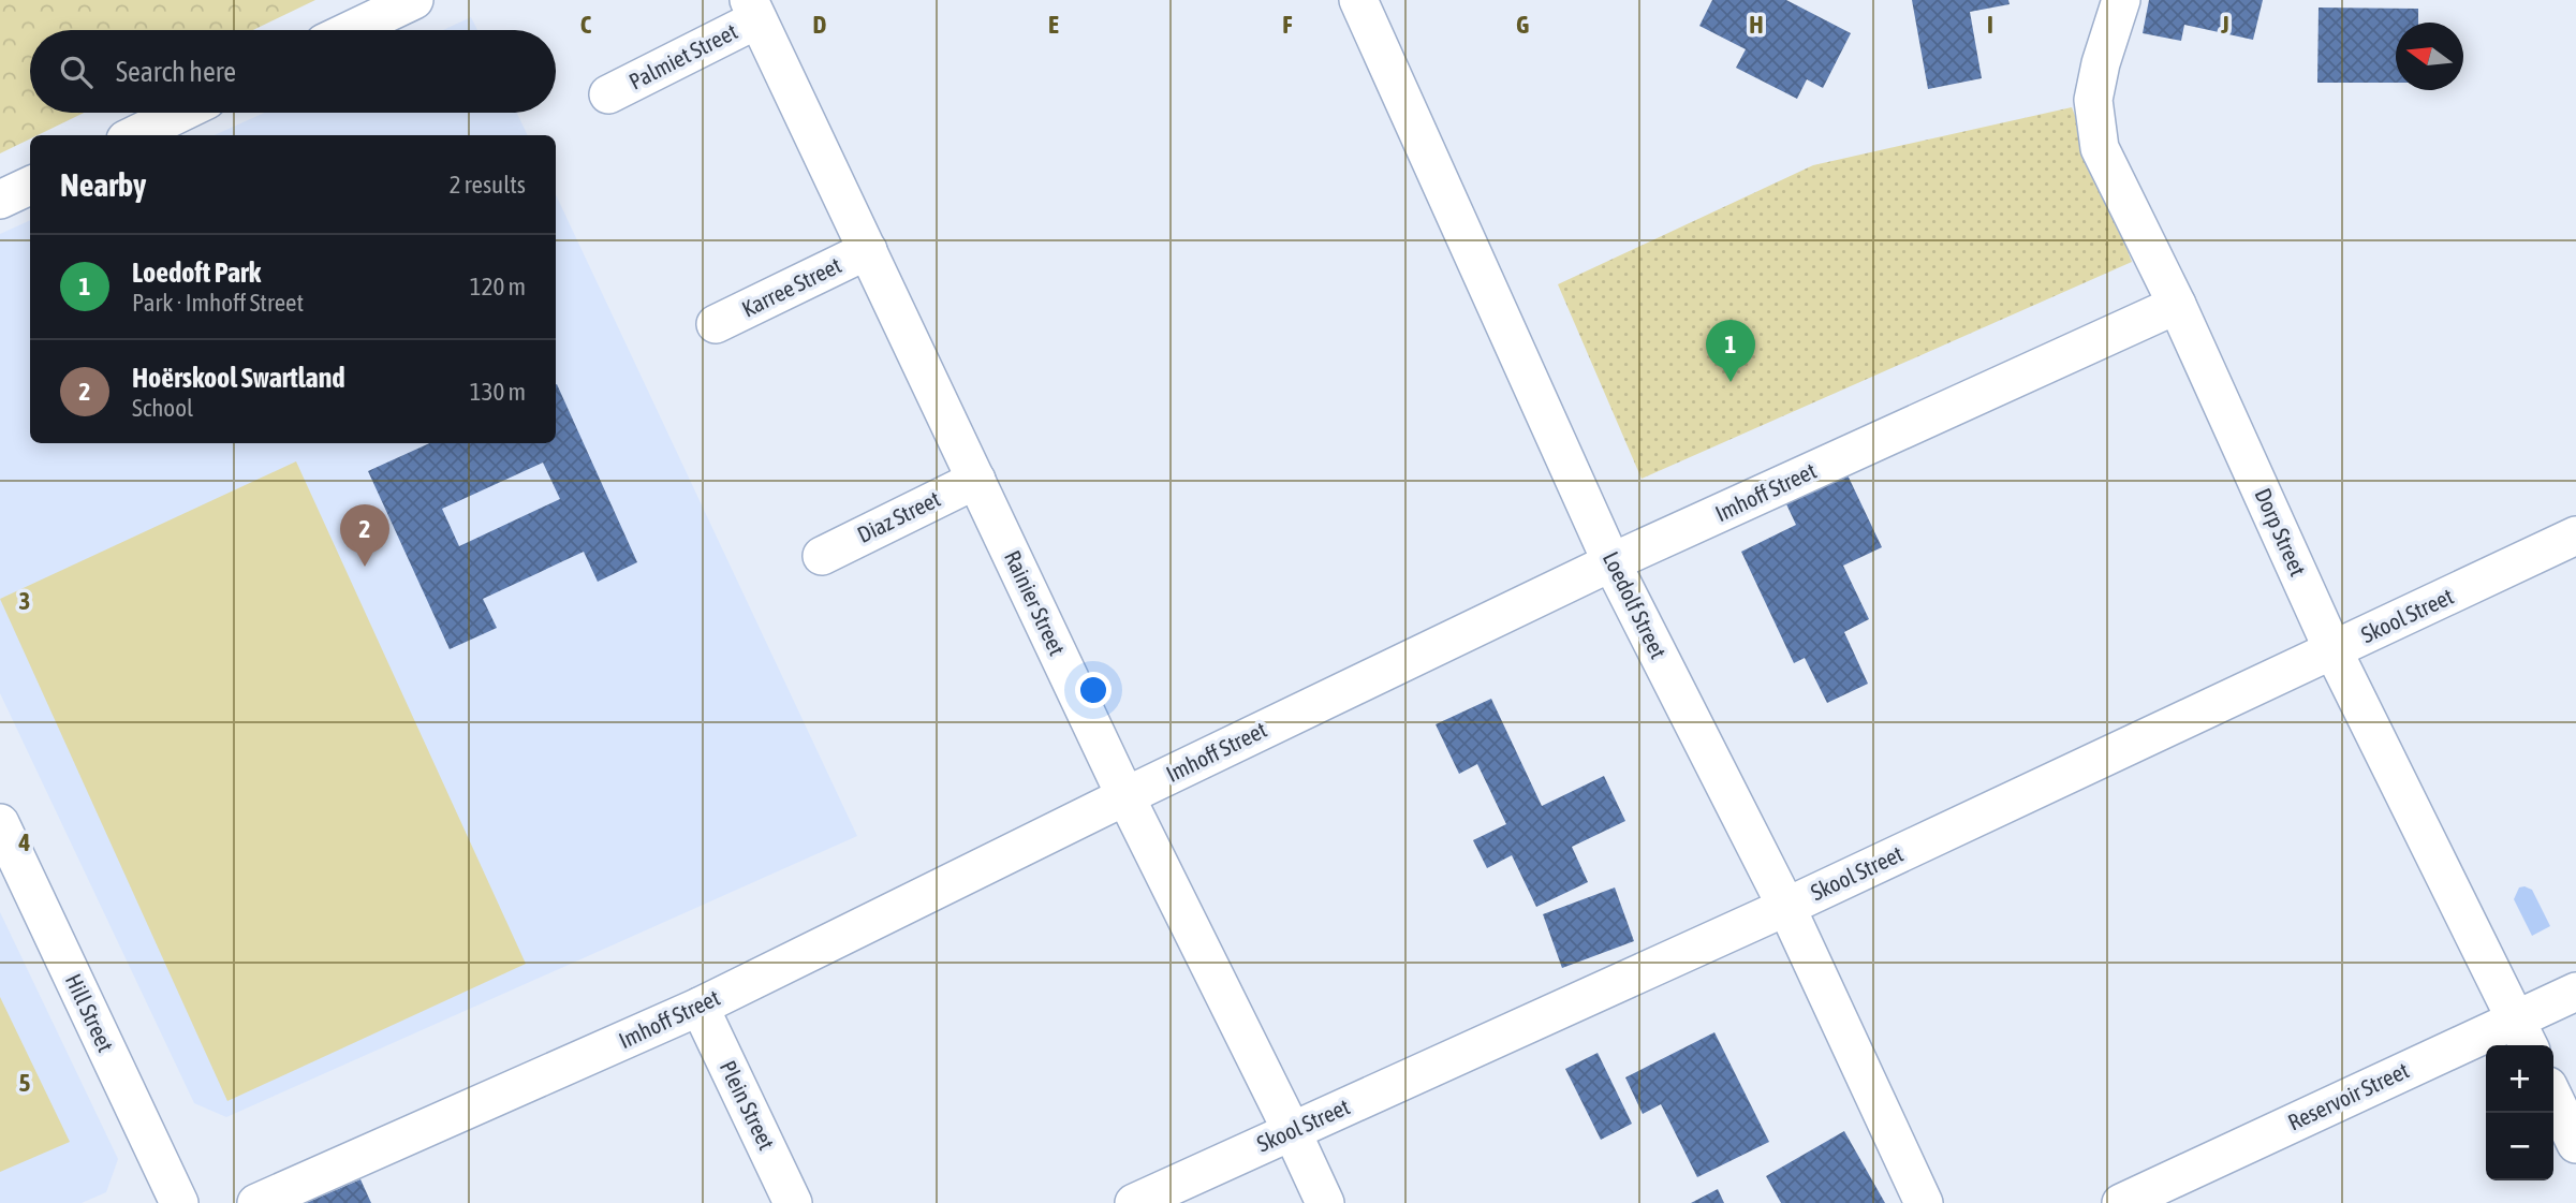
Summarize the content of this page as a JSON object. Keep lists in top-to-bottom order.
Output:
{
  "streets": {
    "street": [
      "Palmiet Street",
      "Karree Street",
      "Imhoff Street",
      "Diaz Street",
      "Dorp Street",
      "Rainier Street",
      "Loedolf Street",
      "Skool Street",
      "Hill Street",
      "Reservoir Street",
      "Plein Street"
    ]
  },
  "crossings": [
    ["Palmiet Street", "Rainier Street"],
    ["Karree Street", "Rainier Street"],
    ["Imhoff Street", "Dorp Street"],
    ["Imhoff Street", "Rainier Street"],
    ["Imhoff Street", "Loedolf Street"],
    ["Imhoff Street", "Plein Street"],
    ["Diaz Street", "Rainier Street"],
    ["Dorp Street", "Skool Street"],
    ["Dorp Street", "Reservoir Street"],
    ["Rainier Street", "Skool Street"],
    ["Loedolf Street", "Skool Street"]
  ],
  "north": "left",
  "page": {
    "search": "Search here",
    "heading": ["Nearby", "2 results"],
    "list": [
      {
        "mark": "1",
        "name": "Loedoft Park",
        "note": "Park · Imhoff Street",
        "value": "120 m"
      },
      {
        "mark": "2",
        "name": "Hoërskool Swartland",
        "note": "School",
        "value": "130 m"
      }
    ],
    "pins": ["1", "2"],
    "map_buttons": ["+", "−"]
  },
  "grid": {
    "columns": [
      "C",
      "D",
      "E",
      "F",
      "G",
      "H",
      "I",
      "J"
    ],
    "rows": ["3", "4", "5"]
  }
}
